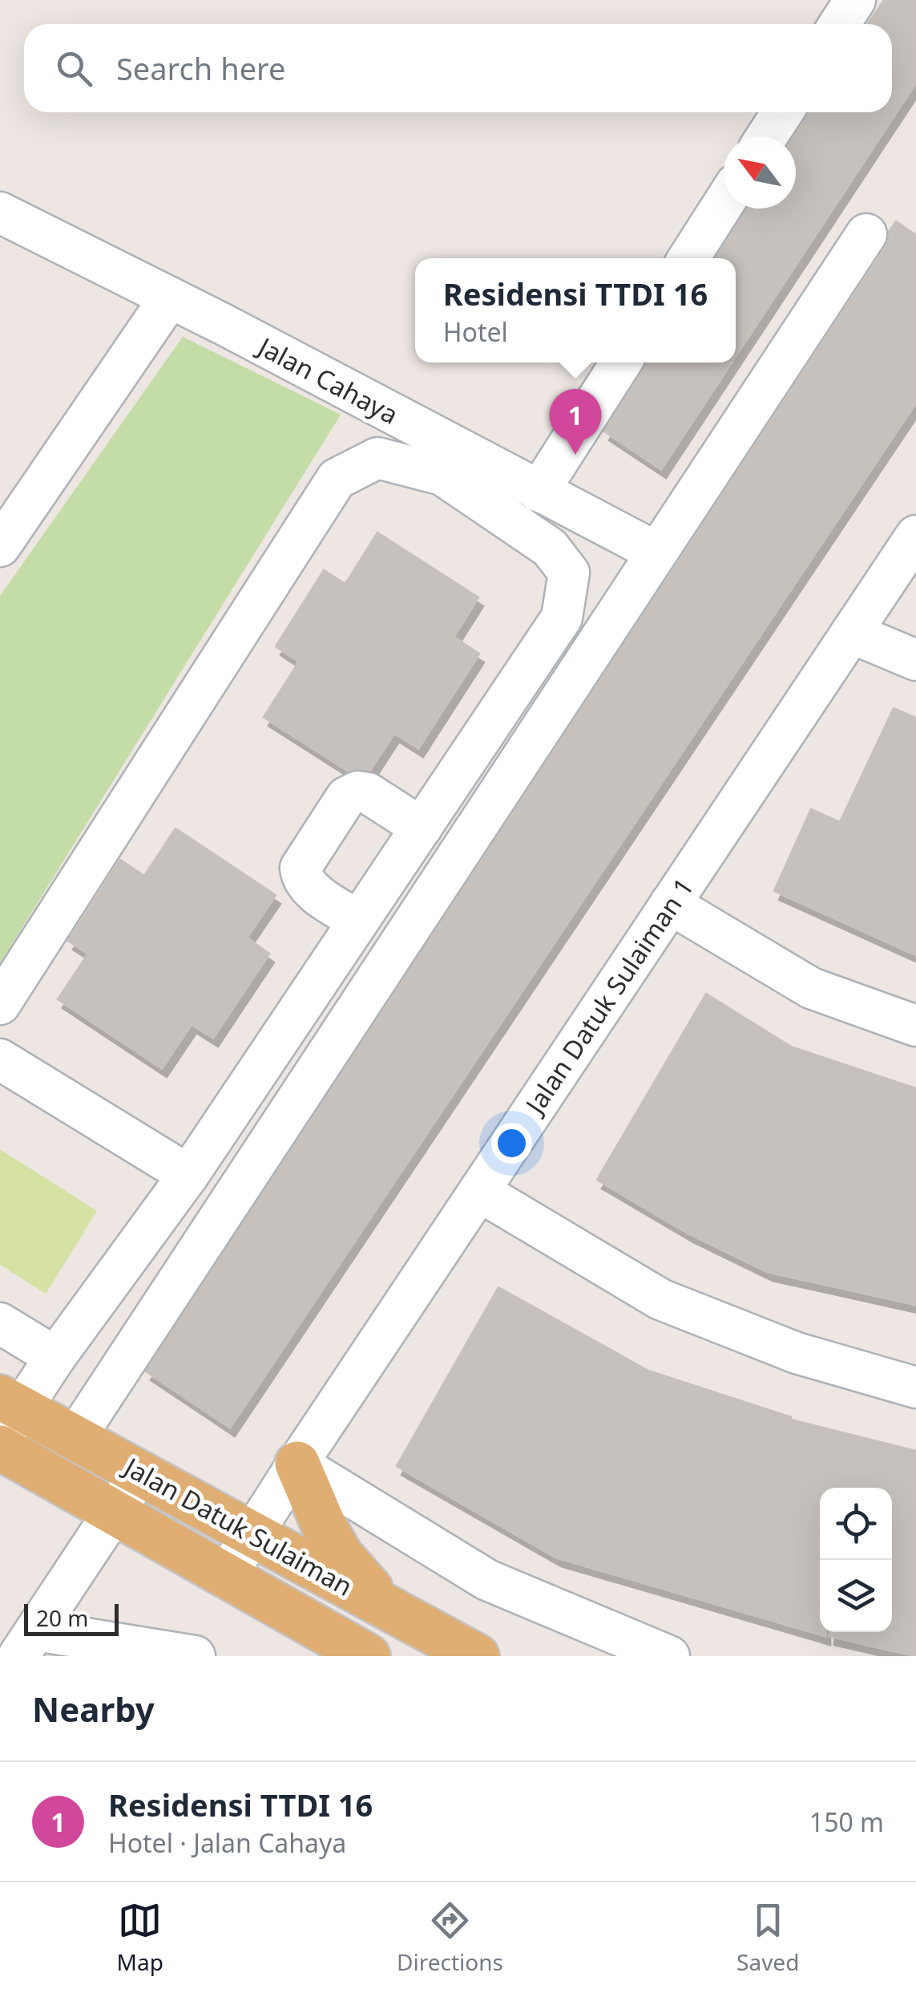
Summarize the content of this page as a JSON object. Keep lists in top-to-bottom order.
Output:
{
  "streets": {
    "main road": ["Jalan Datuk Sulaiman"],
    "street": ["Jalan Cahaya", "Jalan Datuk Sulaiman 1"]
  },
  "crossings": [
    ["Jalan Datuk Sulaiman 1", "Jalan Datuk Sulaiman"]
  ],
  "scale_bar": "20 m",
  "north": "top left",
  "page": {
    "search": "Search here",
    "popup": ["Residensi TTDI 16", "Hotel"],
    "pins": "1",
    "scale": "20 m",
    "heading": "Nearby",
    "list": [
      {
        "mark": "1",
        "name": "Residensi TTDI 16",
        "note": "Hotel · Jalan Cahaya",
        "value": "150 m"
      }
    ],
    "nav": ["Map", "Directions", "Saved"]
  }
}
